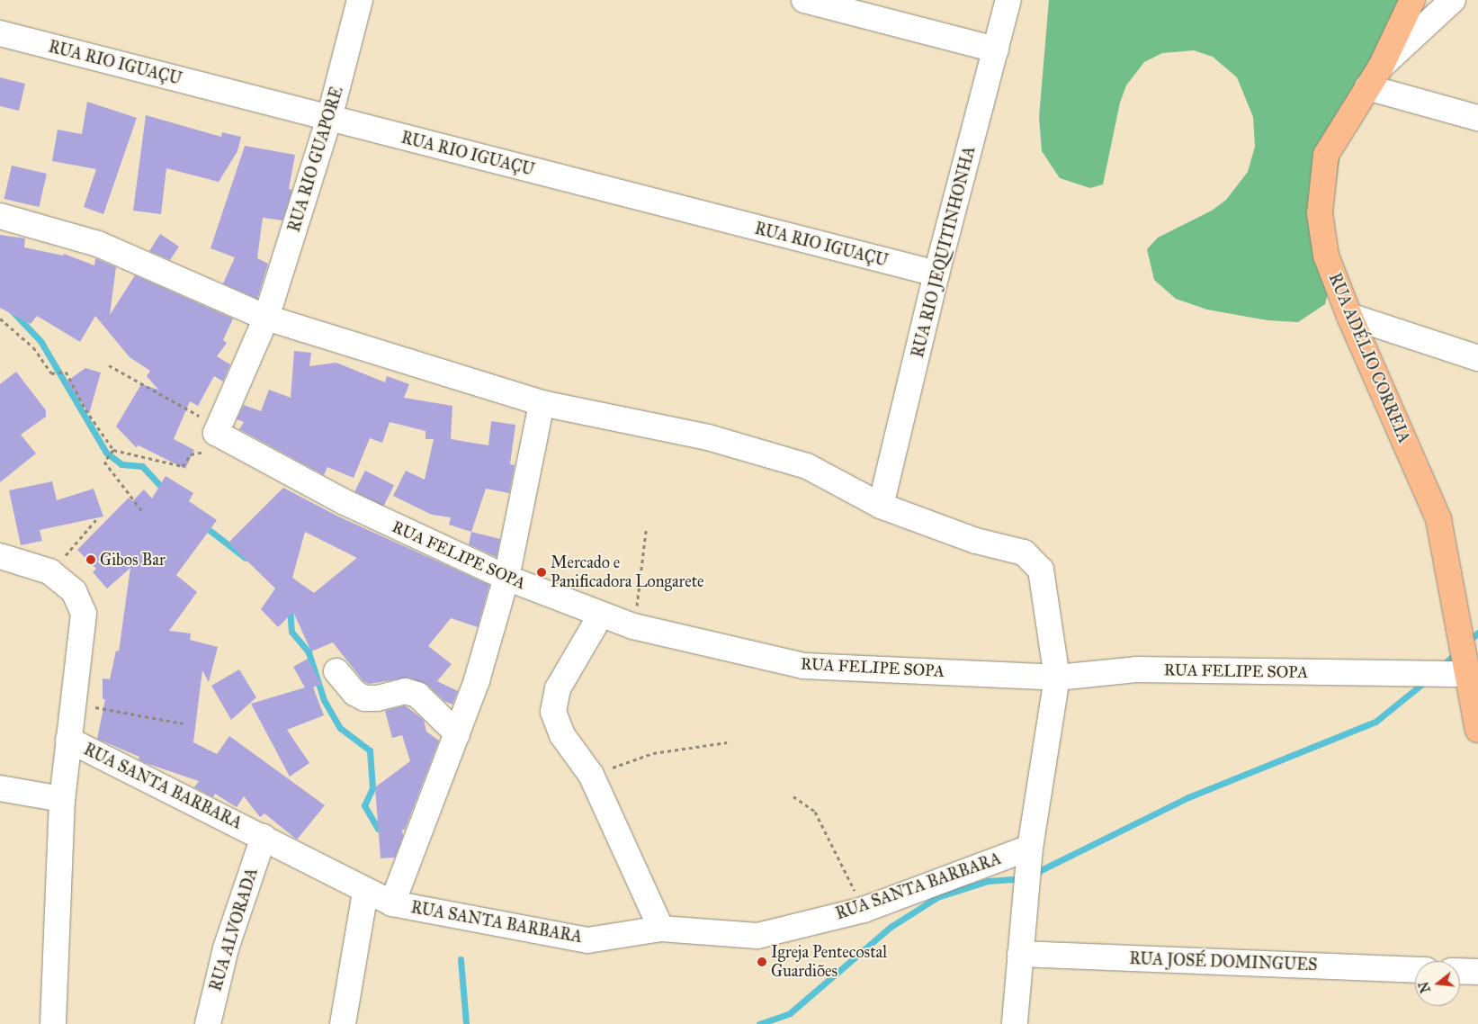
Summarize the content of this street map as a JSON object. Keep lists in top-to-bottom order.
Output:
{
  "streets": {
    "main road": ["RUA ADÉLIO CORREIA"],
    "street": [
      "RUA RIO IGUAÇU",
      "RUA RIO GUAPORE",
      "RUA RIO JEQUITINHONHA",
      "RUA FELIPE SOPA",
      "RUA SANTA BARBARA",
      "RUA ALVORADA",
      "RUA JOSÉ DOMINGUES"
    ]
  },
  "crossings": [
    ["RUA RIO IGUAÇU", "RUA RIO GUAPORE"],
    ["RUA RIO IGUAÇU", "RUA RIO JEQUITINHONHA"],
    ["RUA RIO GUAPORE", "RUA FELIPE SOPA"],
    ["RUA ADÉLIO CORREIA", "RUA FELIPE SOPA"],
    ["RUA SANTA BARBARA", "RUA ALVORADA"]
  ],
  "places": ["Gibos Bar", "Mercado e Panificadora Longarete", "Igreja Pentecostal Guardiões"],
  "north": "left"
}
